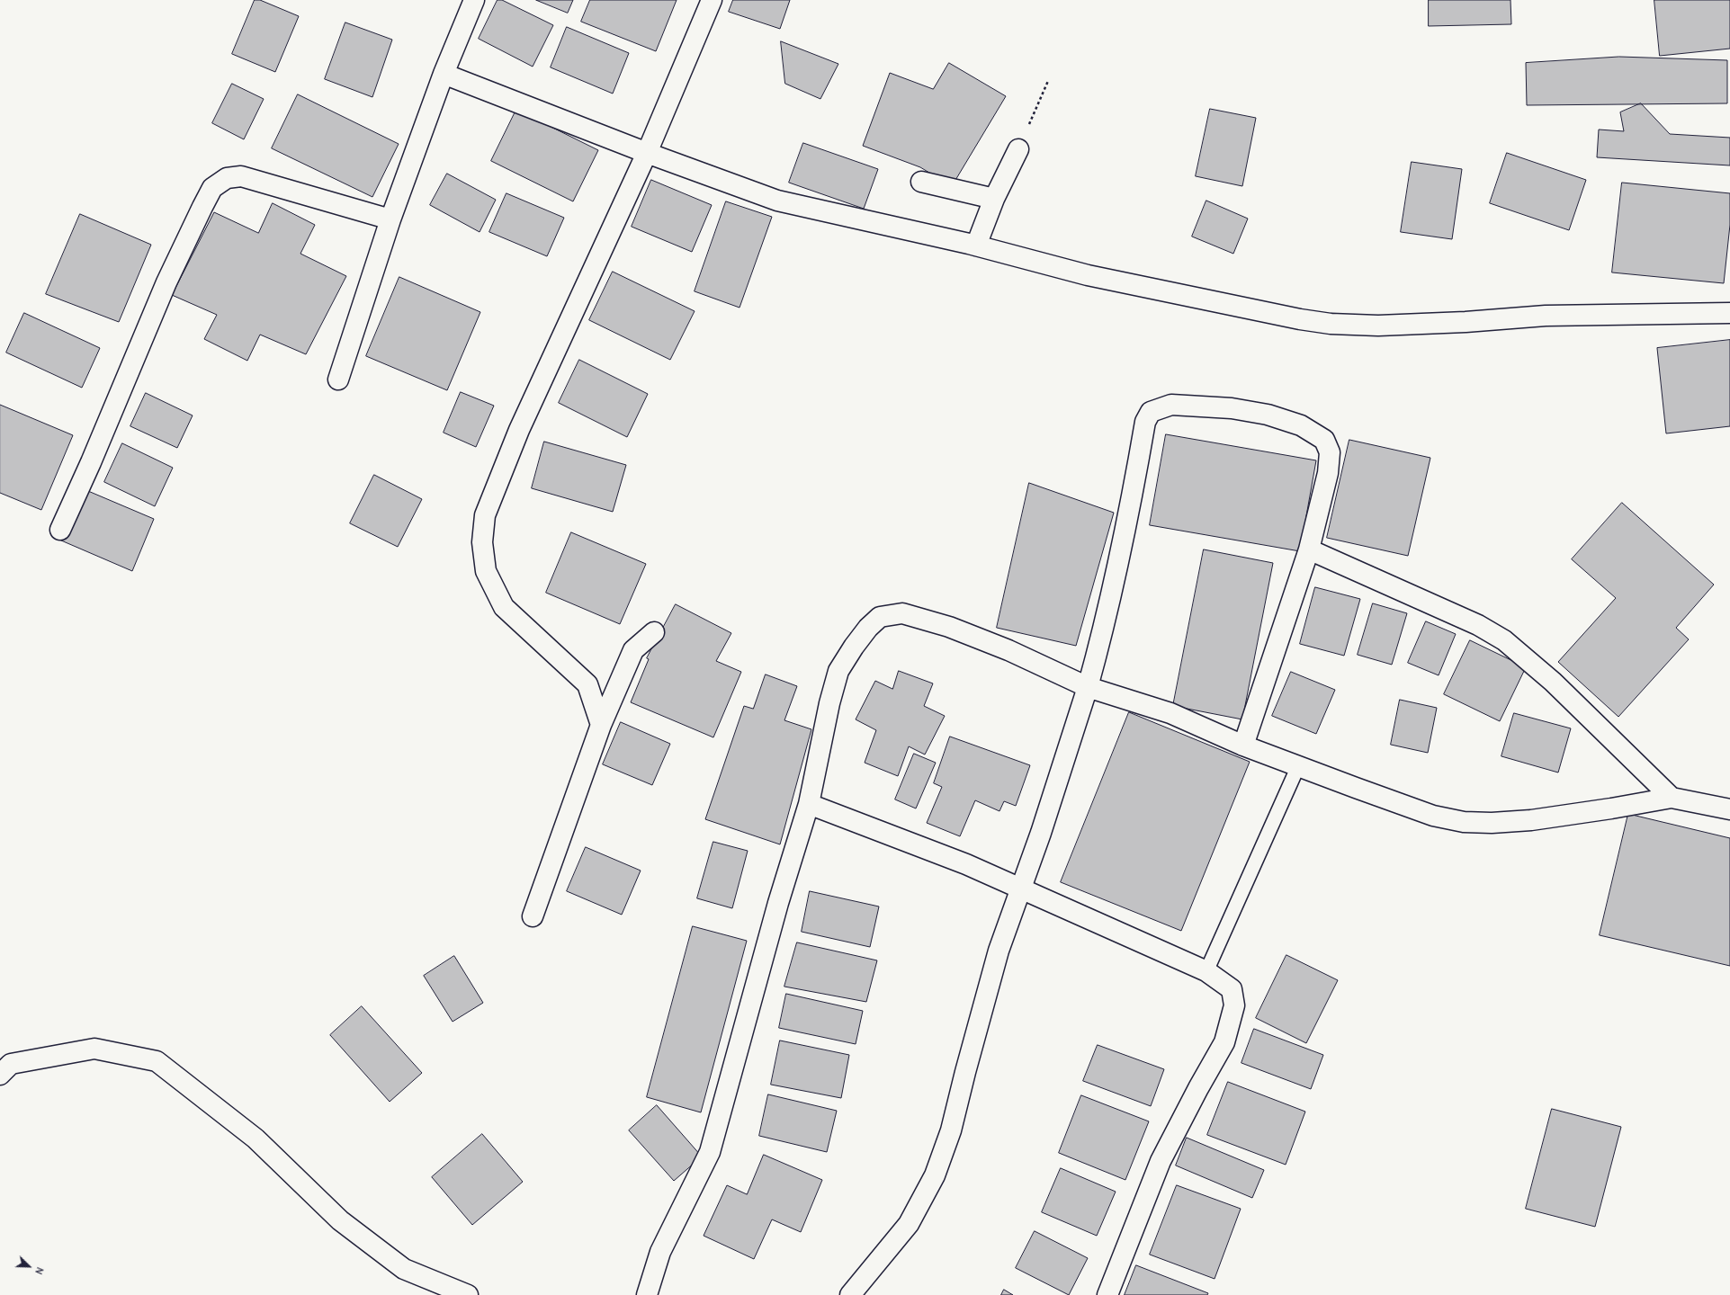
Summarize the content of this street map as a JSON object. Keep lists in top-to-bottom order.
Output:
{
  "north": "bottom right"
}
